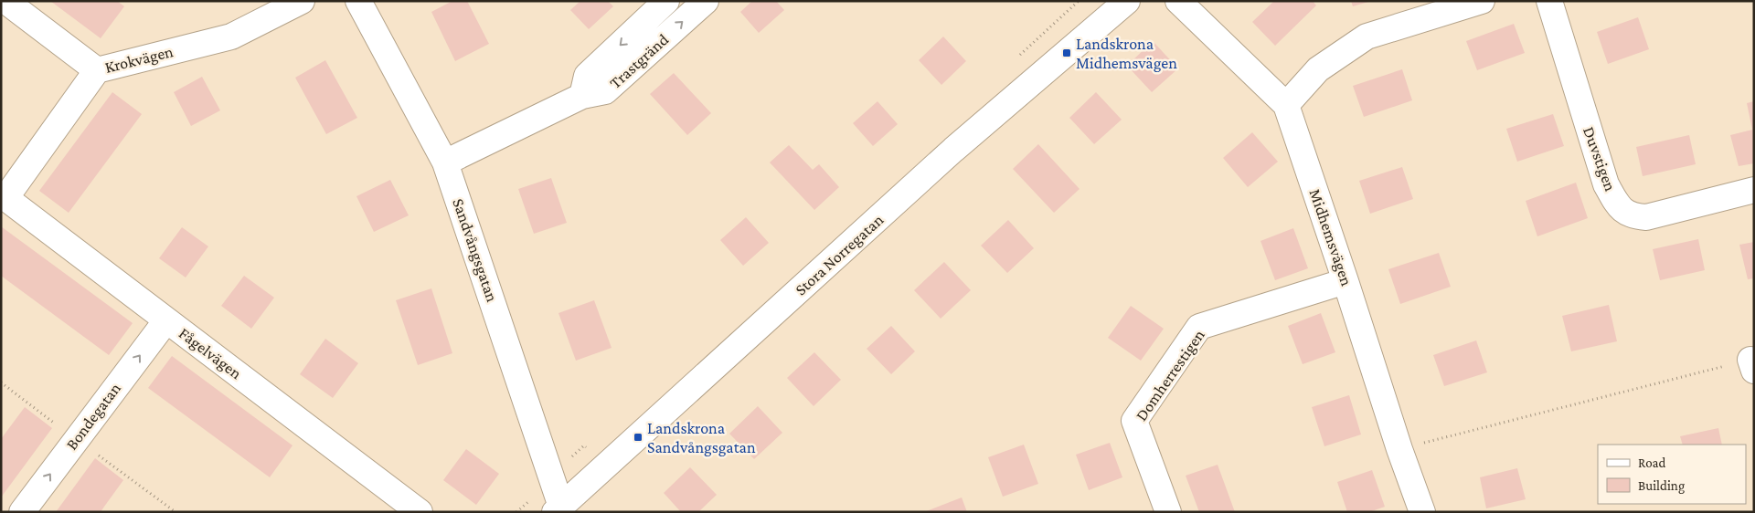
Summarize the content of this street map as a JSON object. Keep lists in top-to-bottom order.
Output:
{
  "streets": {
    "street": [
      "Krokvägen",
      "Trastgränd",
      "Duvstigen",
      "Midhemsvägen",
      "Sandvångsgatan",
      "Stora Norregatan",
      "Fågelvägen",
      "Domherrestigen",
      "Bondegatan"
    ]
  },
  "crossings": [
    ["Krokvägen", "Fågelvägen"],
    ["Midhemsvägen", "Domherrestigen"],
    ["Sandvångsgatan", "Stora Norregatan"],
    ["Fågelvägen", "Bondegatan"]
  ],
  "one_way": ["Bondegatan"],
  "places": {
    "transit": ["Landskrona Midhemsvägen", "Landskrona Sandvångsgatan"]
  },
  "legend": ["Road", "Building"]
}
